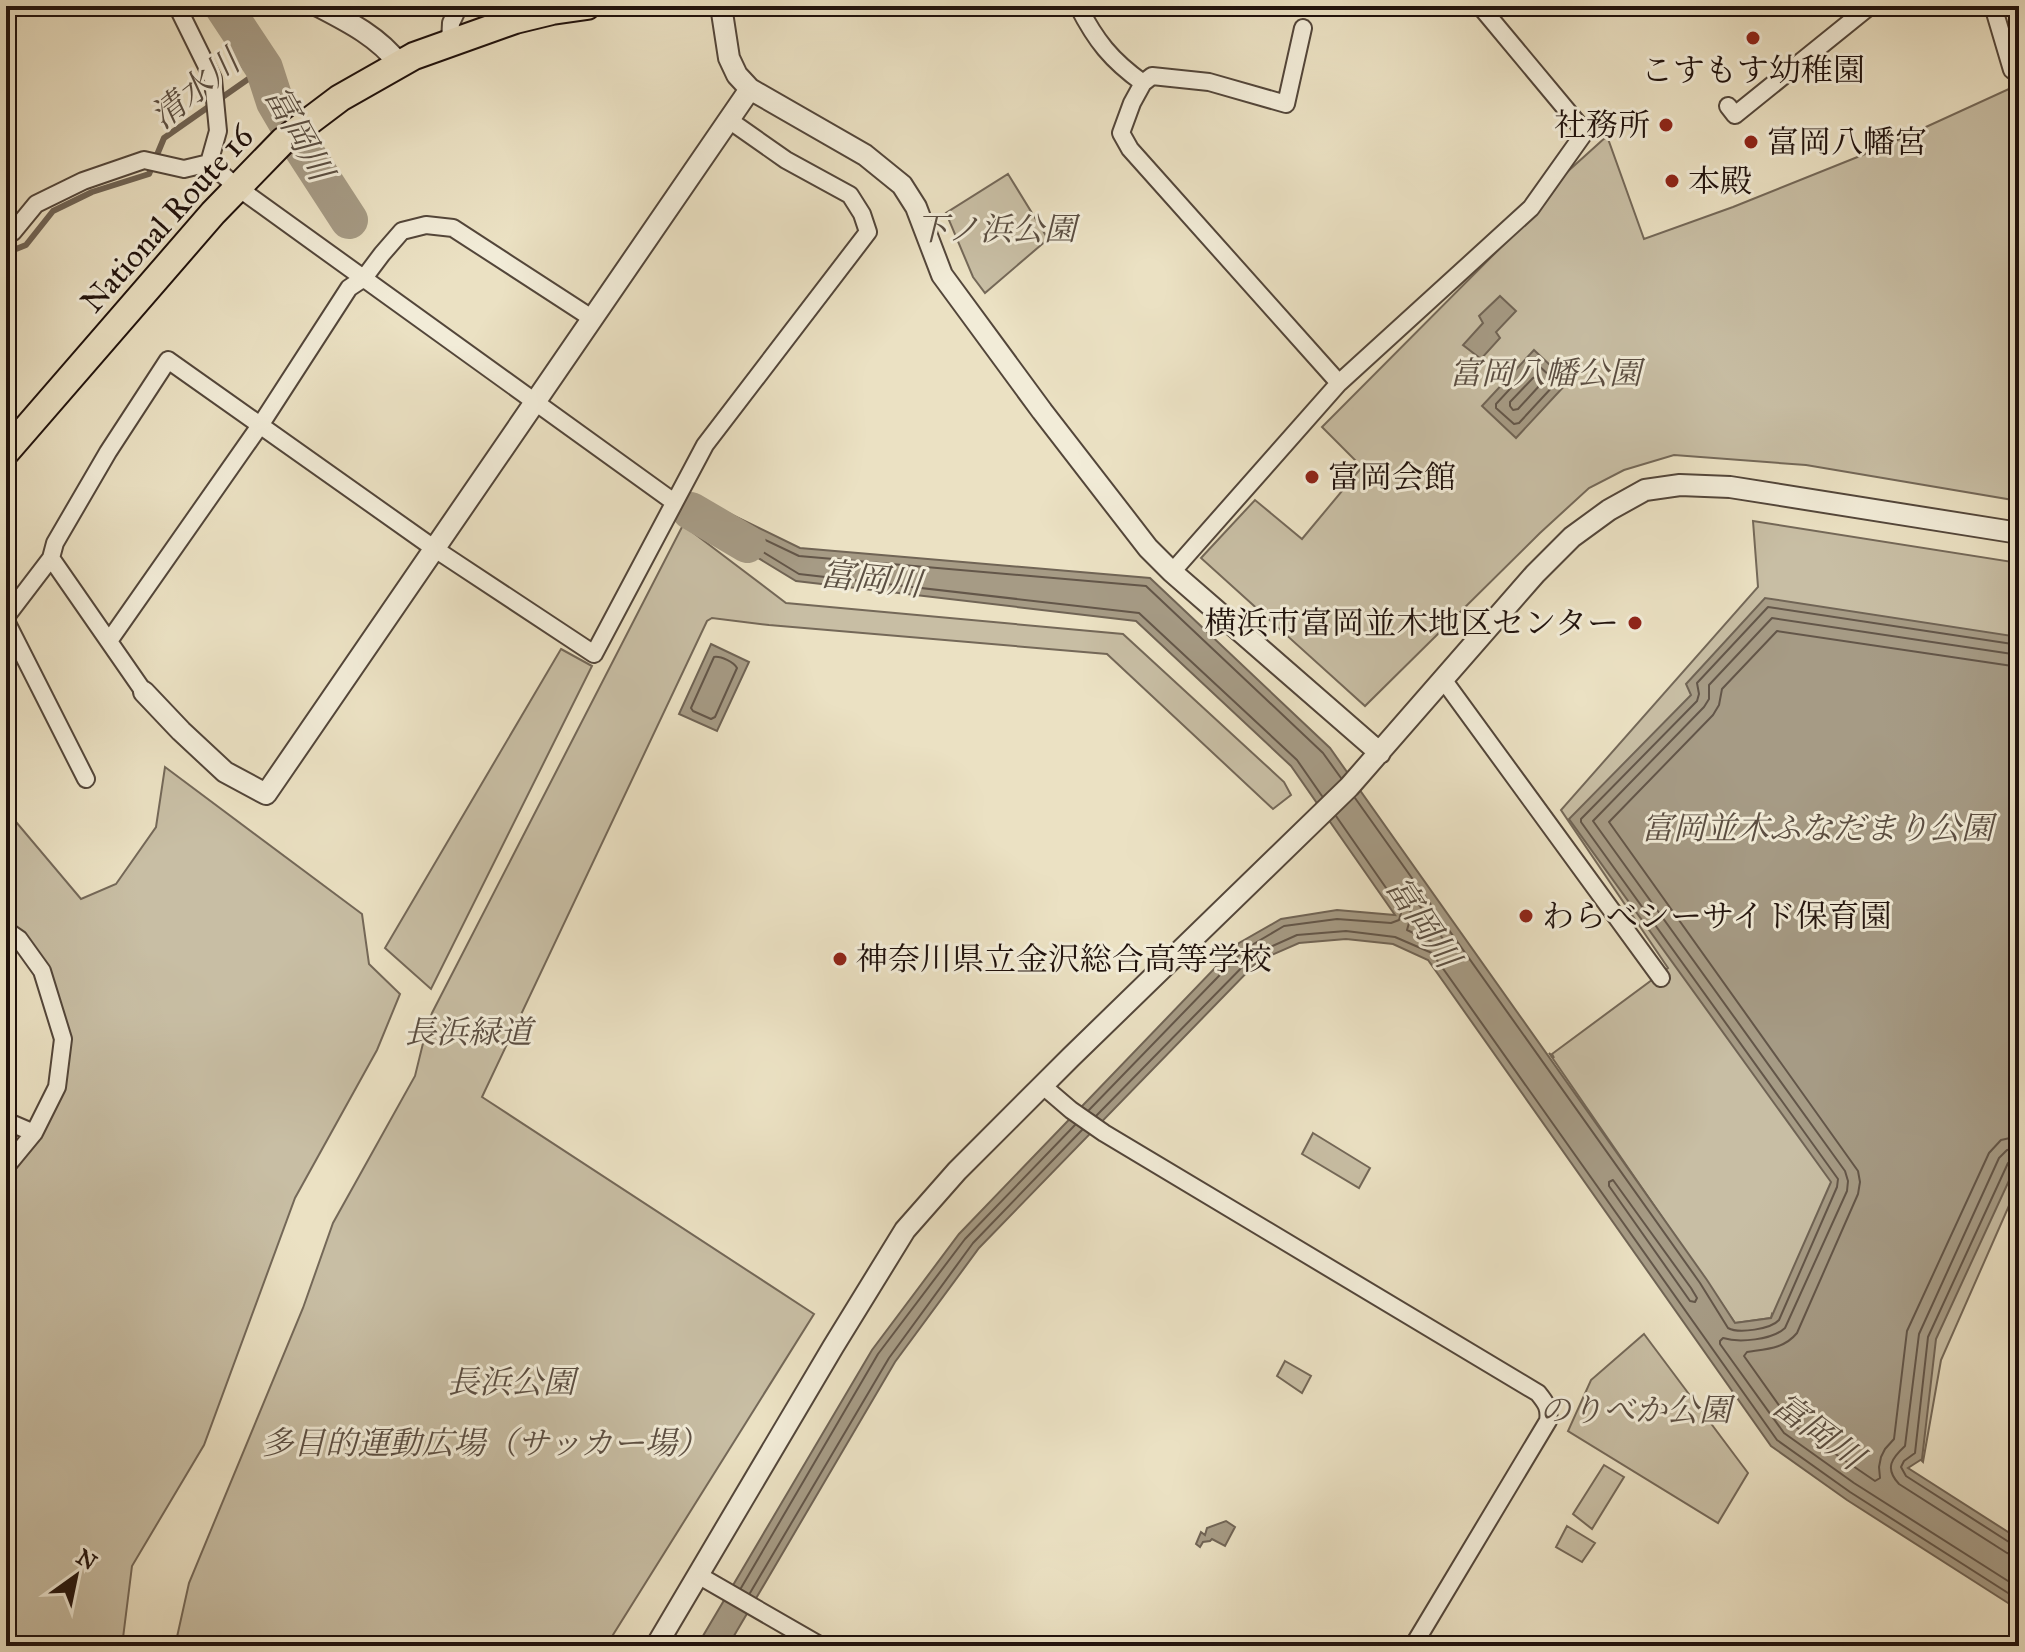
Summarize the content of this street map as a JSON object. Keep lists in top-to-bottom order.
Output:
{
  "streets": {
    "highway": ["National Route 16"]
  },
  "water": ["清水川", "富岡川"],
  "parks": [
    "下ノ浜公園",
    "富岡八幡公園",
    "富岡並木ふなだまり公園",
    "長浜緑道",
    "長浜公園",
    "のりべか公園",
    "多目的運動広場（サッカー場）"
  ],
  "places": [
    "こすもす幼稚園",
    "社務所",
    "富岡八幡宮",
    "本殿",
    "富岡会館",
    "横浜市富岡並木地区センター",
    "わらべシーサイド保育園",
    "神奈川県立金沢総合高等学校"
  ],
  "north": "top right"
}
